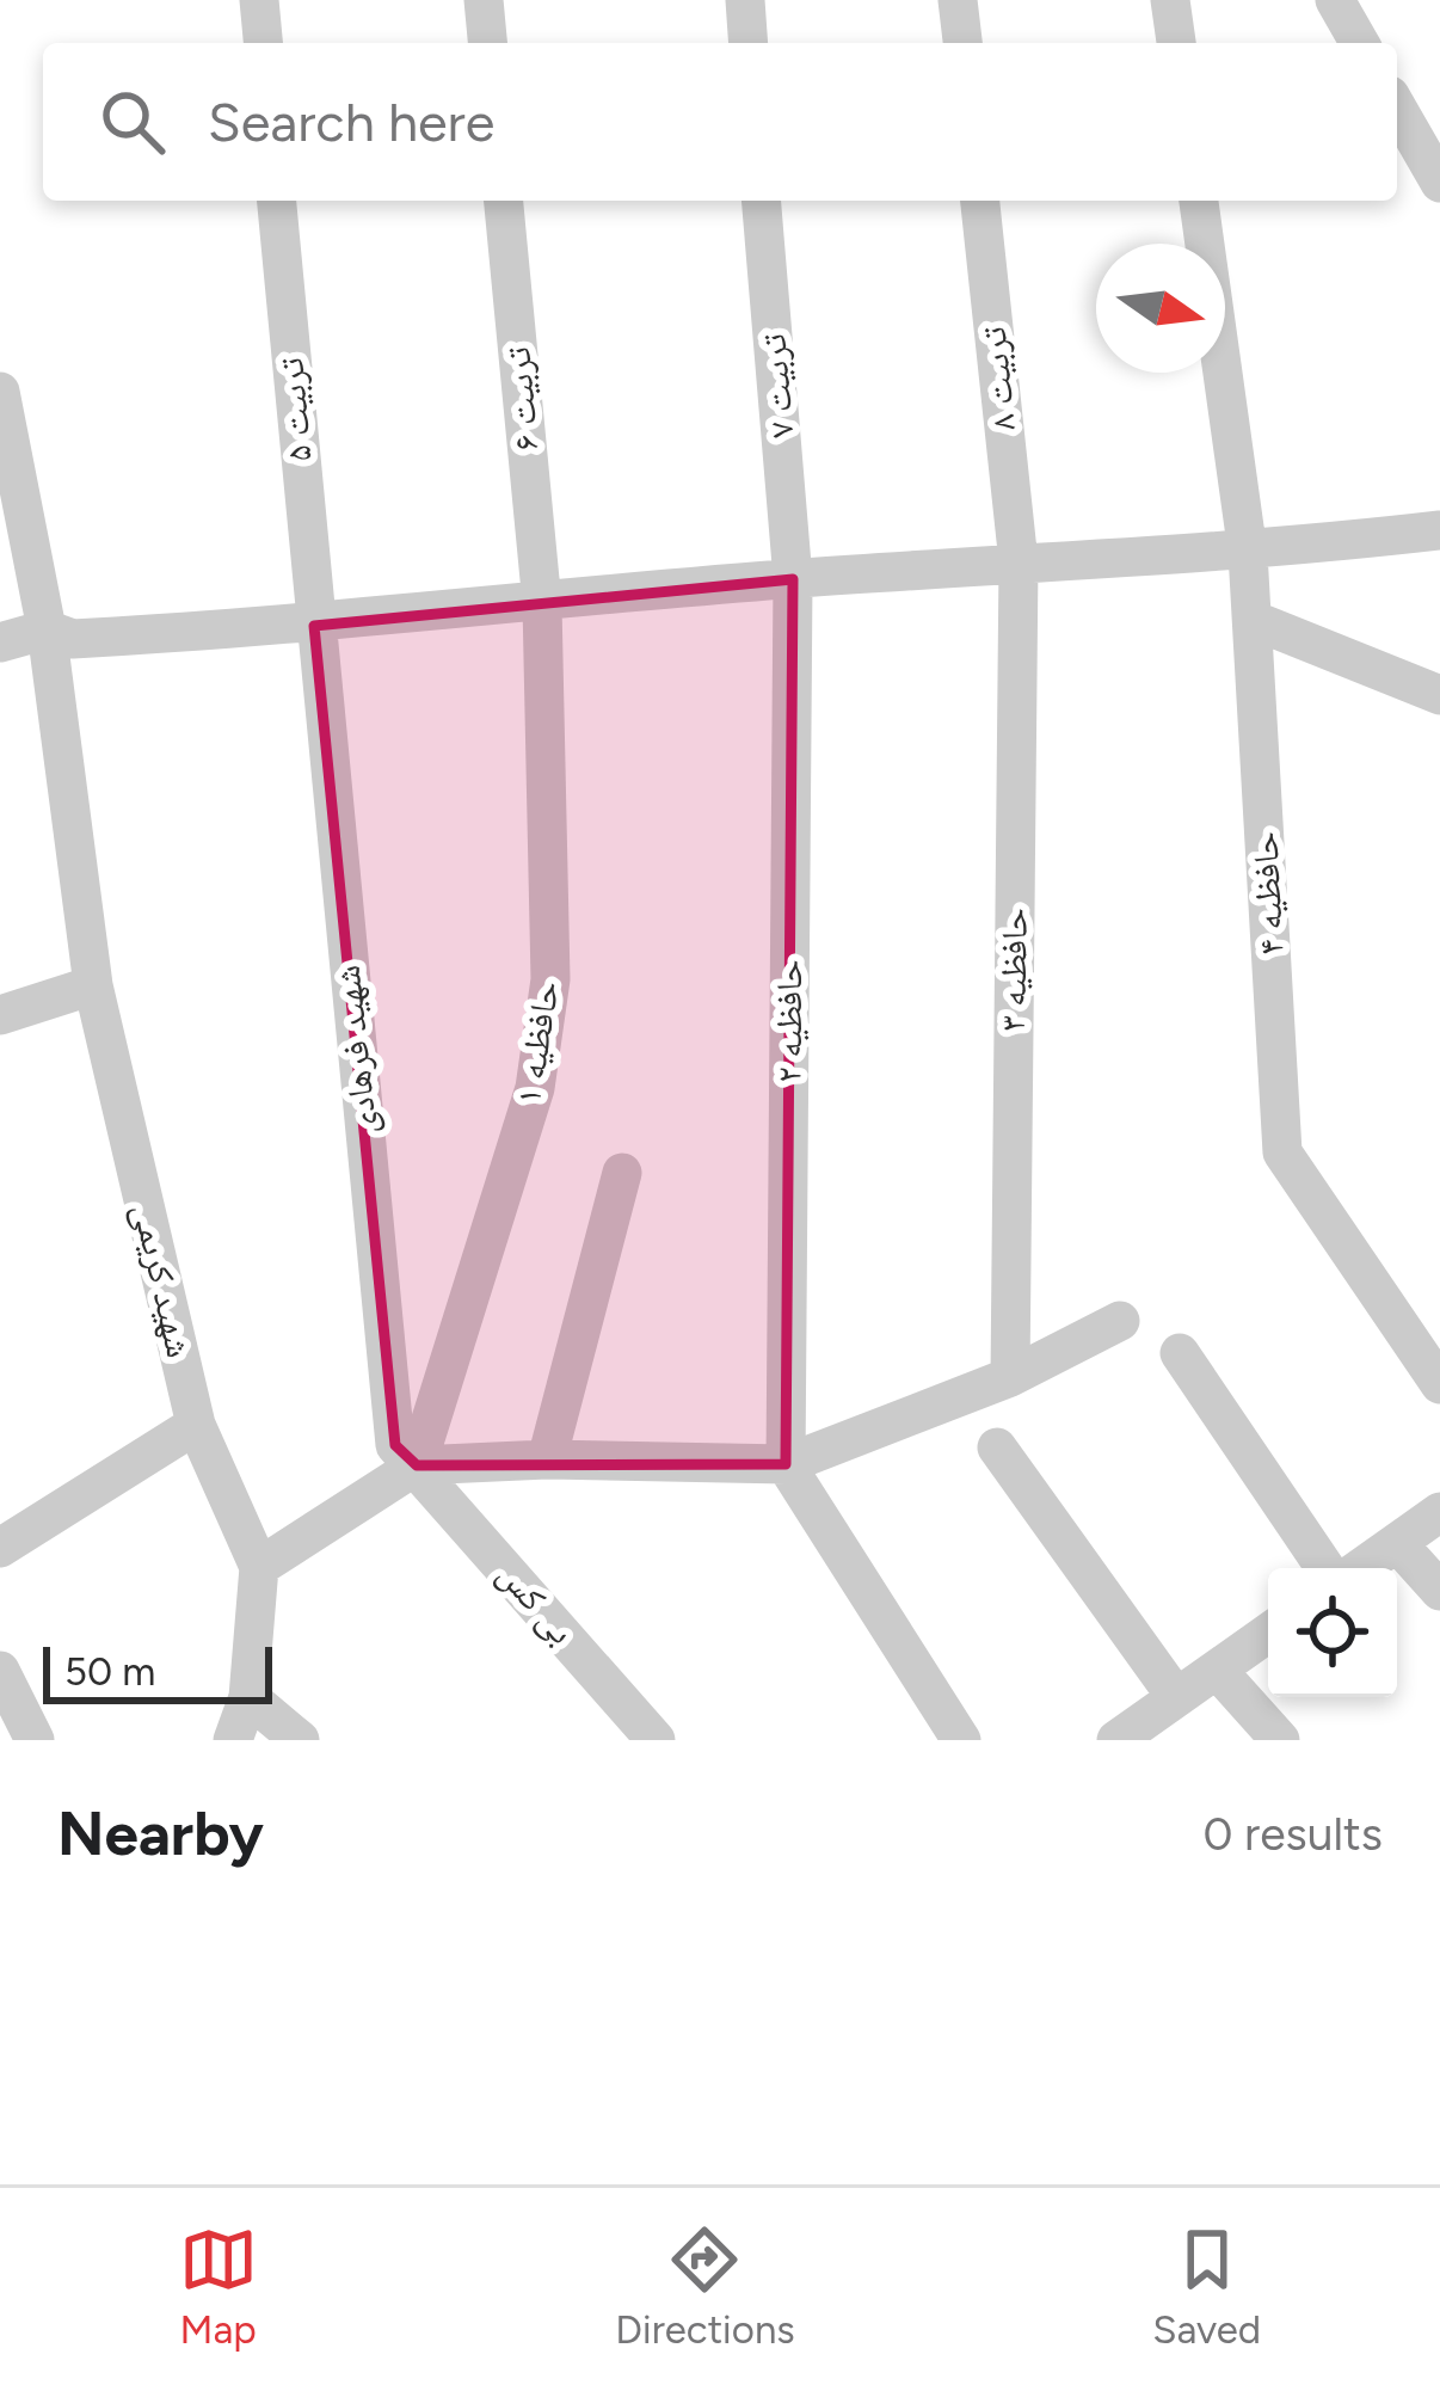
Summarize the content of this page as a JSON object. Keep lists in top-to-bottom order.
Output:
{
  "streets": {
    "street": [
      "تربیت ۸",
      "تربیت ۷",
      "تربیت ۶",
      "تربیت ۵",
      "حافظیه ۴",
      "حافظیه ۳",
      "حافظیه ۲",
      "حافظیه ۱",
      "شهید فرهادی",
      "شهید کریمی",
      "بی کس"
    ]
  },
  "crossings": [
    ["تربیت ۸", "حافظیه ۳"],
    ["تربیت ۷", "حافظیه ۲"],
    ["تربیت ۶", "حافظیه ۱"],
    ["تربیت ۵", "شهید فرهادی"],
    ["حافظیه ۱", "شهید فرهادی"],
    ["حافظیه ۱", "بی کس"],
    ["شهید فرهادی", "بی کس"]
  ],
  "scale_bar": "50 m",
  "north": "right",
  "page": {
    "search": "Search here",
    "scale": "50 m",
    "heading": ["Nearby", "0 results"],
    "nav": ["Map", "Directions", "Saved"]
  }
}
